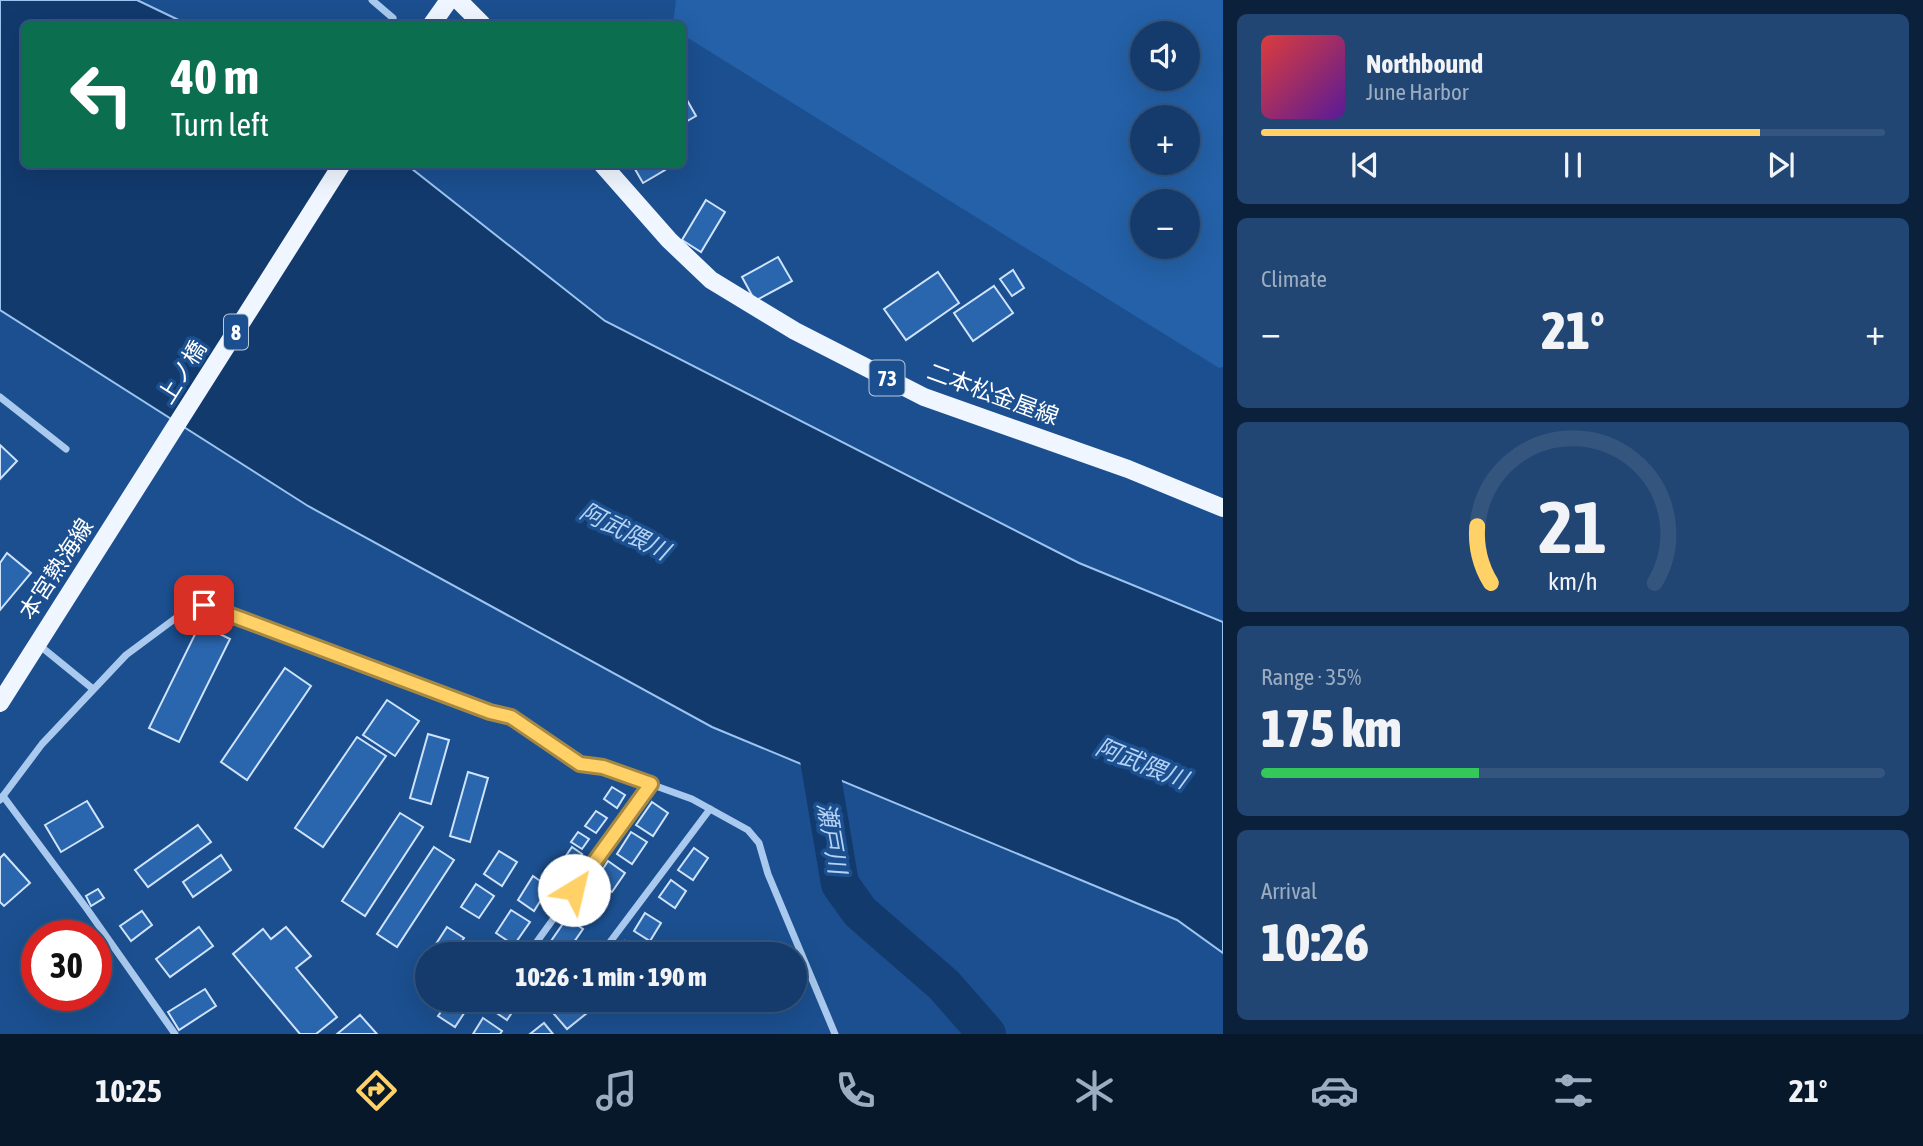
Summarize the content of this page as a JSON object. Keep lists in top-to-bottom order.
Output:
{
  "streets": {
    "main road": [
      "8",
      "上ノ橋",
      "73",
      "二本松金屋線",
      "本宮熱海線"
    ]
  },
  "crossings": [
    ["上ノ橋", "本宮熱海線"]
  ],
  "water": ["阿武隈川", "瀬戸川"],
  "page": {
    "map_buttons": ["+", "−"],
    "turn": ["40 m", "Turn left"],
    "song": ["Northbound", "June Harbor"],
    "tile": [
      "Climate",
      ["Range · 35%", "175 km"],
      ["Arrival", "10:26"]
    ],
    "heat": ["−", "21°", "+"],
    "limit": "30",
    "trip": "10:26 · 1 min · 190 m",
    "tabs": ["10:25", "21°"],
    "gauge": ["21", "km/h"]
  }
}
